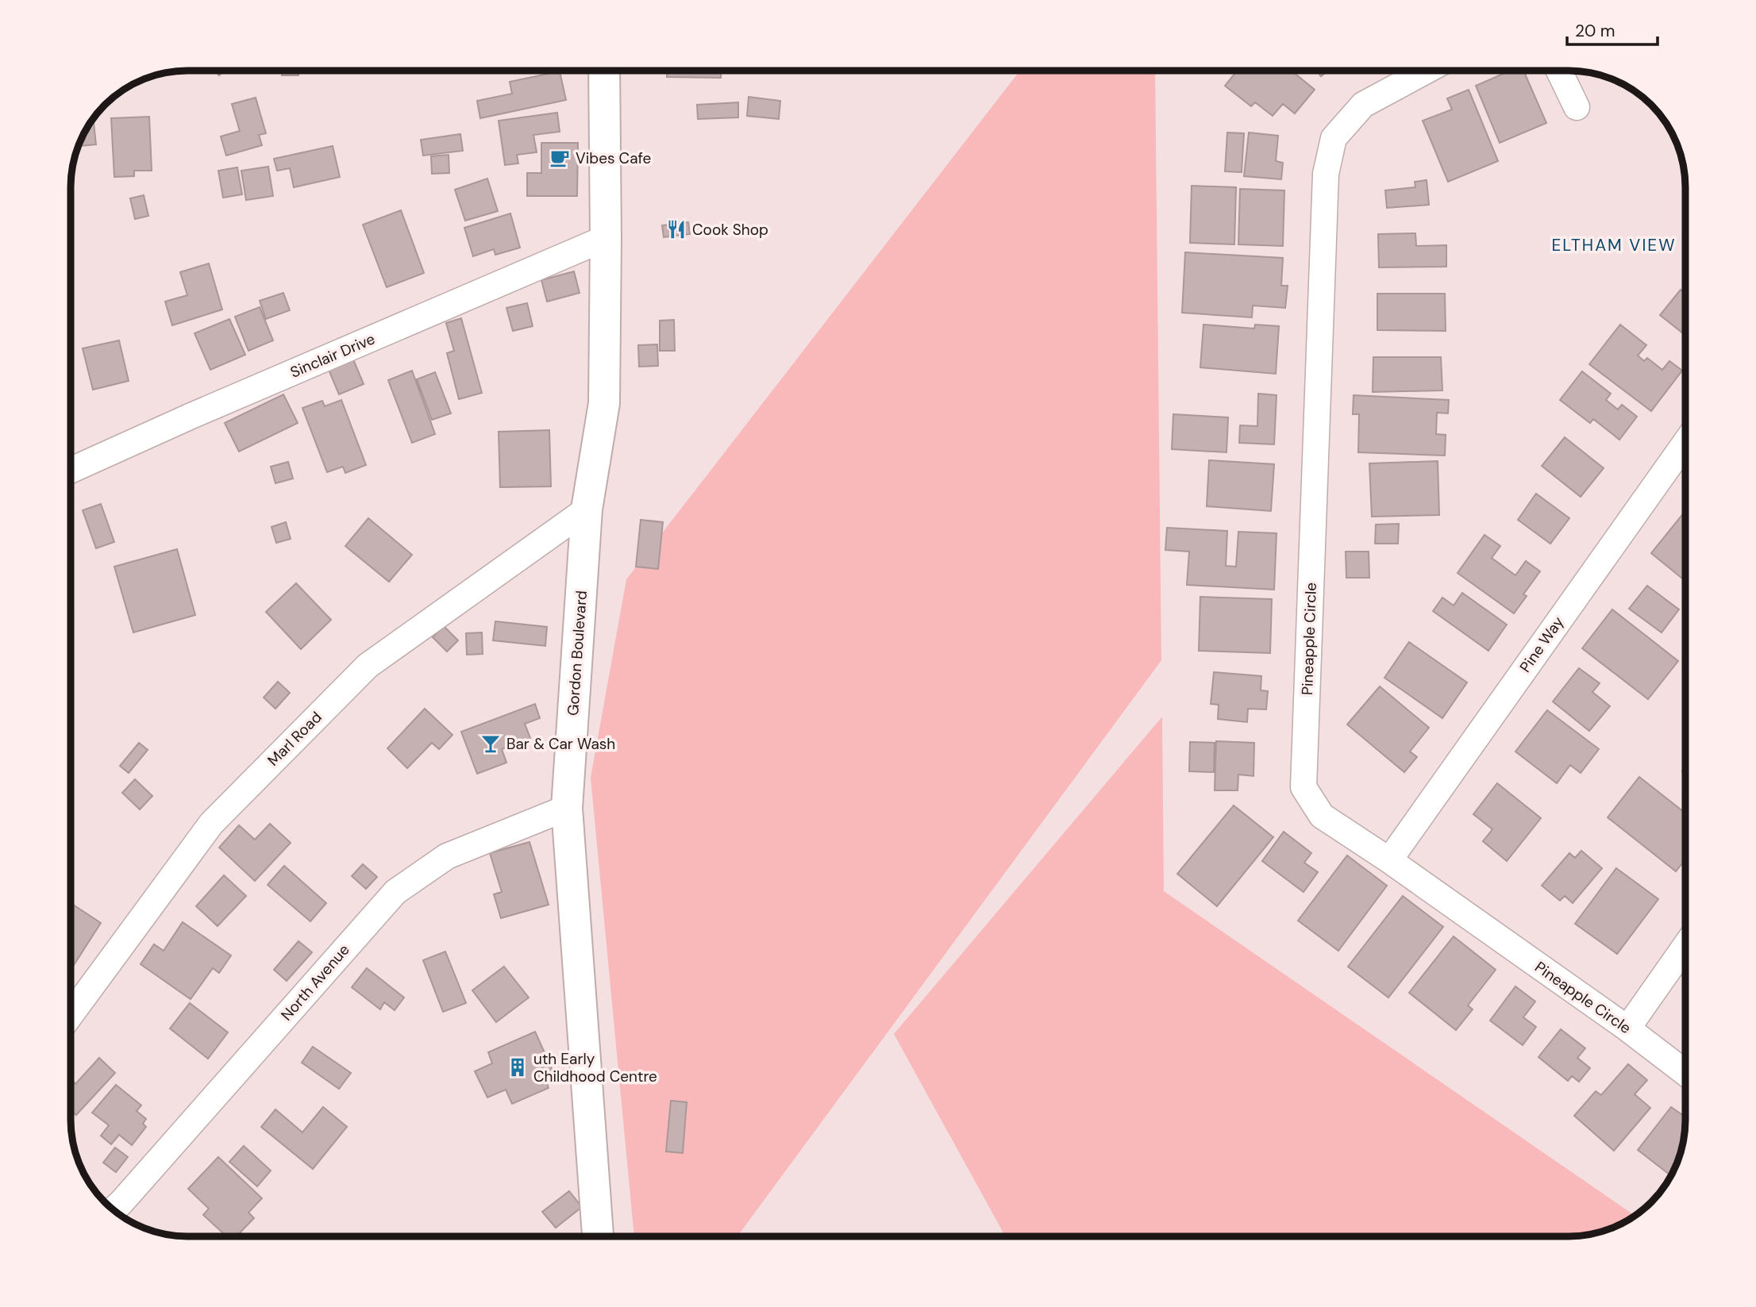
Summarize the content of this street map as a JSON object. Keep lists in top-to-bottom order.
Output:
{
  "streets": {
    "street": [
      "Sinclair Drive",
      "Pineapple Circle",
      "Pine Way",
      "Gordon Boulevard",
      "Marl Road",
      "North Avenue"
    ]
  },
  "crossings": [
    ["Sinclair Drive", "Gordon Boulevard"],
    ["Pineapple Circle", "Pine Way"],
    ["Gordon Boulevard", "Marl Road"],
    ["Gordon Boulevard", "North Avenue"]
  ],
  "districts": ["ELTHAM VIEW"],
  "places": {
    "cafe": ["Vibes Cafe"],
    "restaurant": ["Cook Shop"],
    "bar": ["Bar & Car Wash"],
    "building": ["uth Early Childhood Centre"]
  },
  "scale_bar": "20 m"
}
